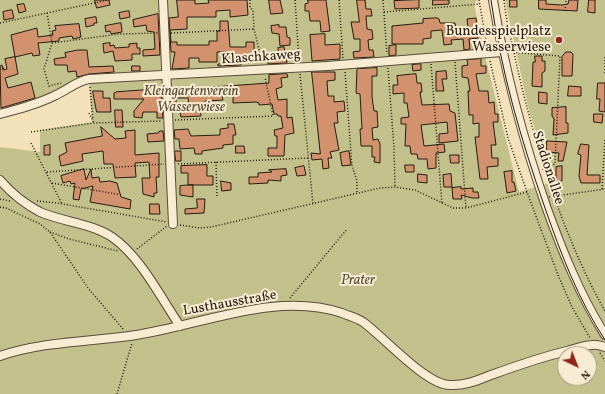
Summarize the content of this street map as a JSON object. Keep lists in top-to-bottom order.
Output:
{
  "streets": {
    "street": ["Klaschkaweg", "Stadionallee", "Lusthausstraße"]
  },
  "crossings": [
    ["Klaschkaweg", "Stadionallee"]
  ],
  "parks": ["Kleingartenverein Wasserwiese", "Prater"],
  "places": ["Bundesspielplatz Wasserwiese"],
  "north": "bottom right"
}
